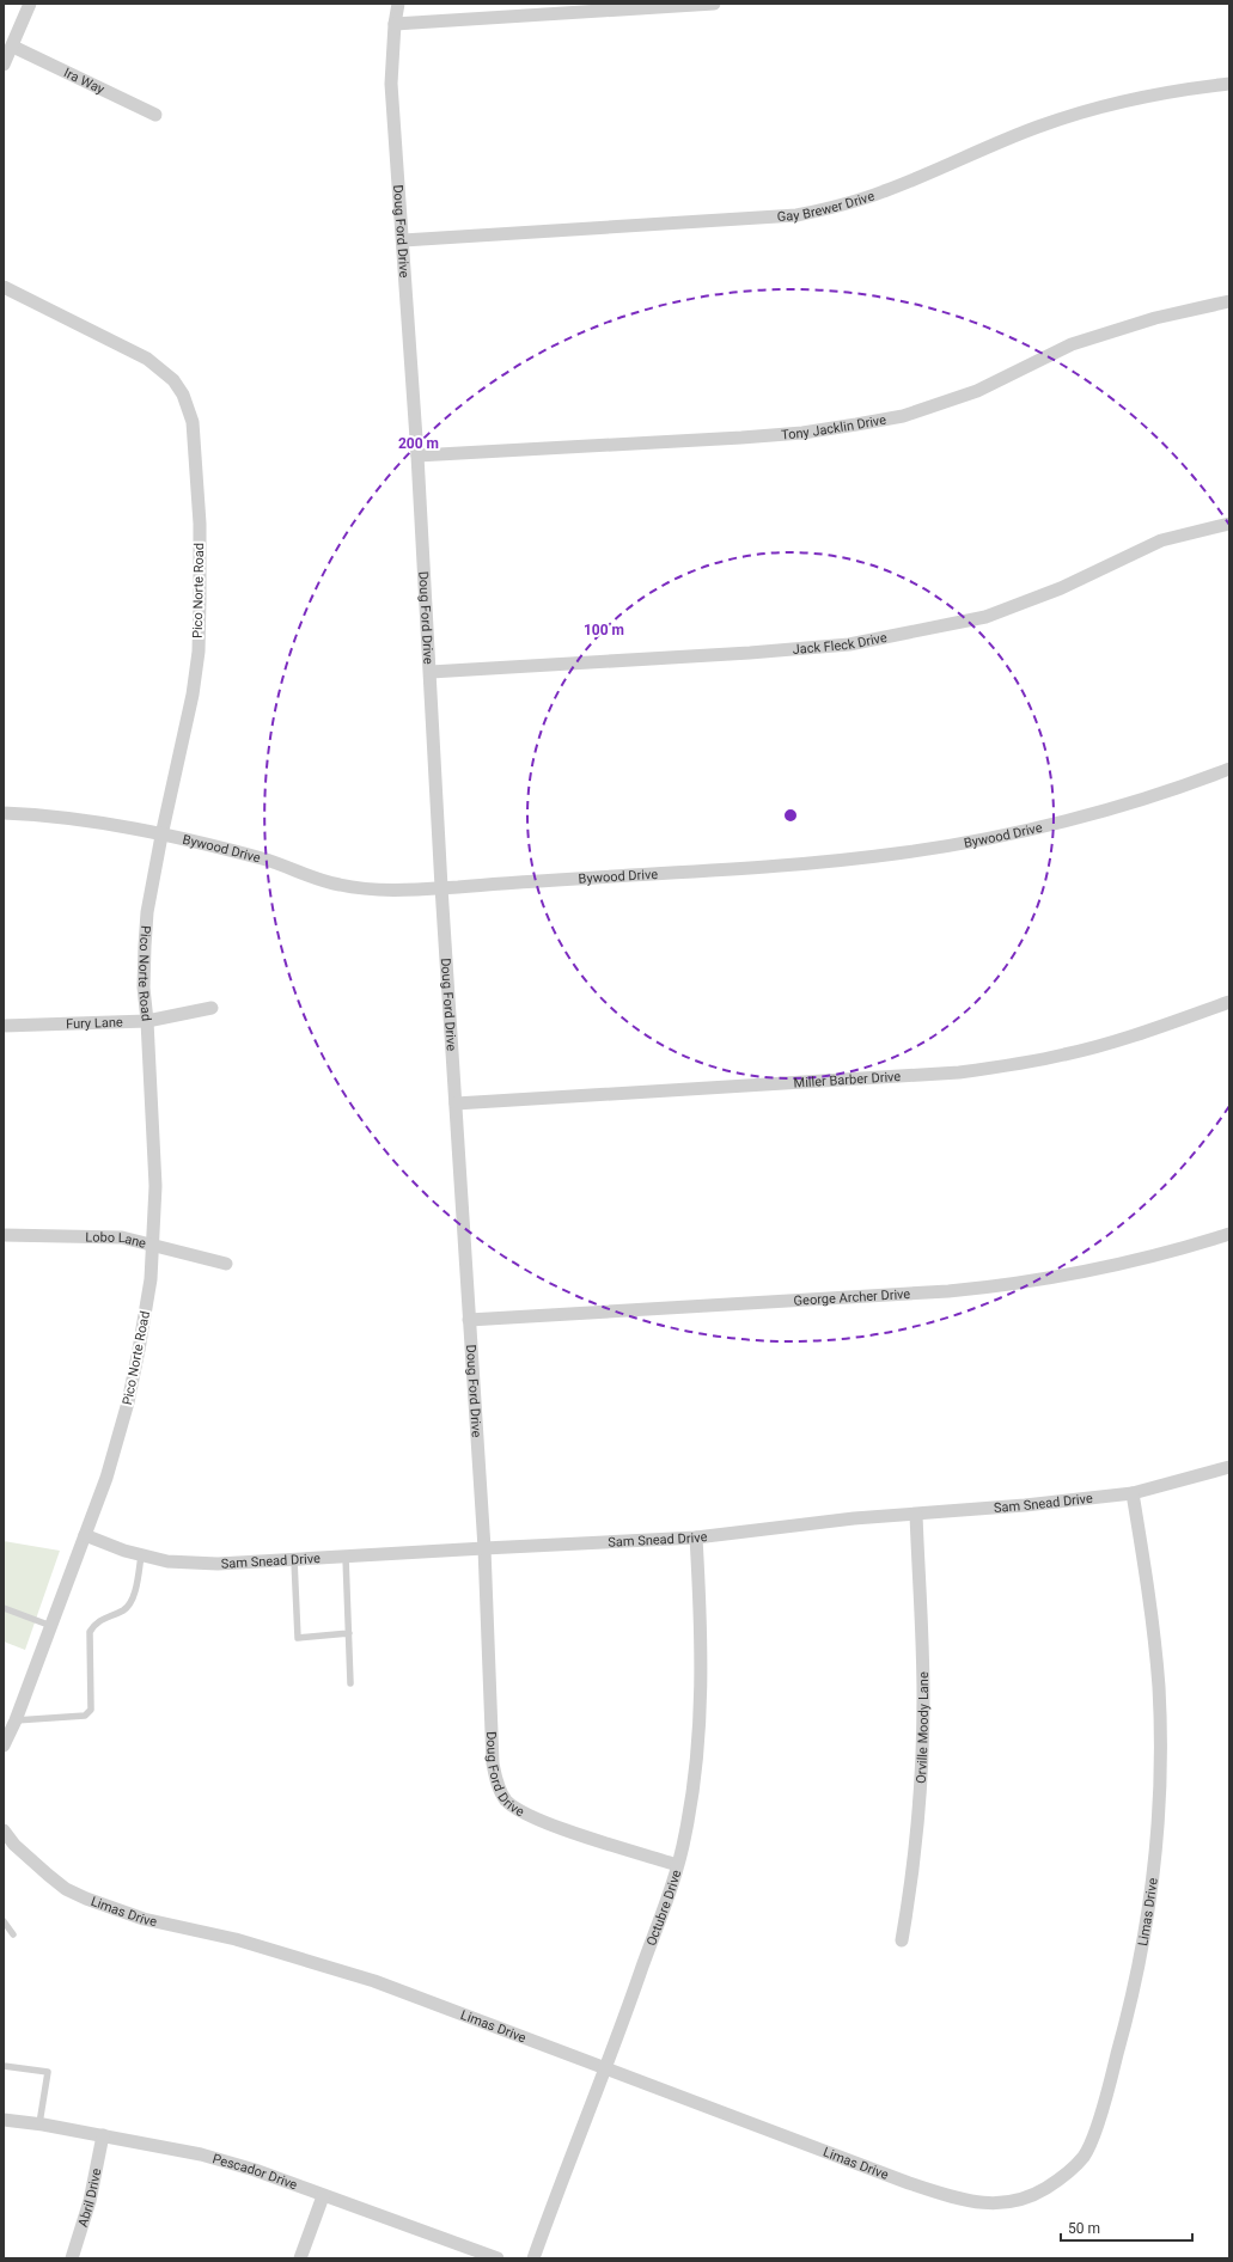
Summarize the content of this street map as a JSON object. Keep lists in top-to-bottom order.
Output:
{
  "streets": {
    "street": [
      "Ira Way",
      "Gay Brewer Drive",
      "Doug Ford Drive",
      "Tony Jacklin Drive",
      "Pico Norte Road",
      "Jack Fleck Drive",
      "Bywood Drive",
      "Fury Lane",
      "Miller Barber Drive",
      "Lobo Lane",
      "George Archer Drive",
      "Sam Snead Drive",
      "Orville Moody Lane",
      "Octubre Drive",
      "Limas Drive",
      "Pescador Drive",
      "Abril Drive"
    ]
  },
  "crossings": [
    ["Gay Brewer Drive", "Doug Ford Drive"],
    ["Doug Ford Drive", "Tony Jacklin Drive"],
    ["Doug Ford Drive", "Jack Fleck Drive"],
    ["Doug Ford Drive", "Bywood Drive"],
    ["Doug Ford Drive", "Miller Barber Drive"],
    ["Doug Ford Drive", "George Archer Drive"],
    ["Doug Ford Drive", "Sam Snead Drive"],
    ["Doug Ford Drive", "Octubre Drive"],
    ["Pico Norte Road", "Bywood Drive"],
    ["Pico Norte Road", "Fury Lane"],
    ["Pico Norte Road", "Lobo Lane"],
    ["Pico Norte Road", "Sam Snead Drive"],
    ["Sam Snead Drive", "Orville Moody Lane"],
    ["Sam Snead Drive", "Octubre Drive"],
    ["Sam Snead Drive", "Limas Drive"],
    ["Octubre Drive", "Limas Drive"],
    ["Pescador Drive", "Abril Drive"]
  ],
  "scale_bar": "50 m",
  "rings": ["200 m", "100 m"]
}
